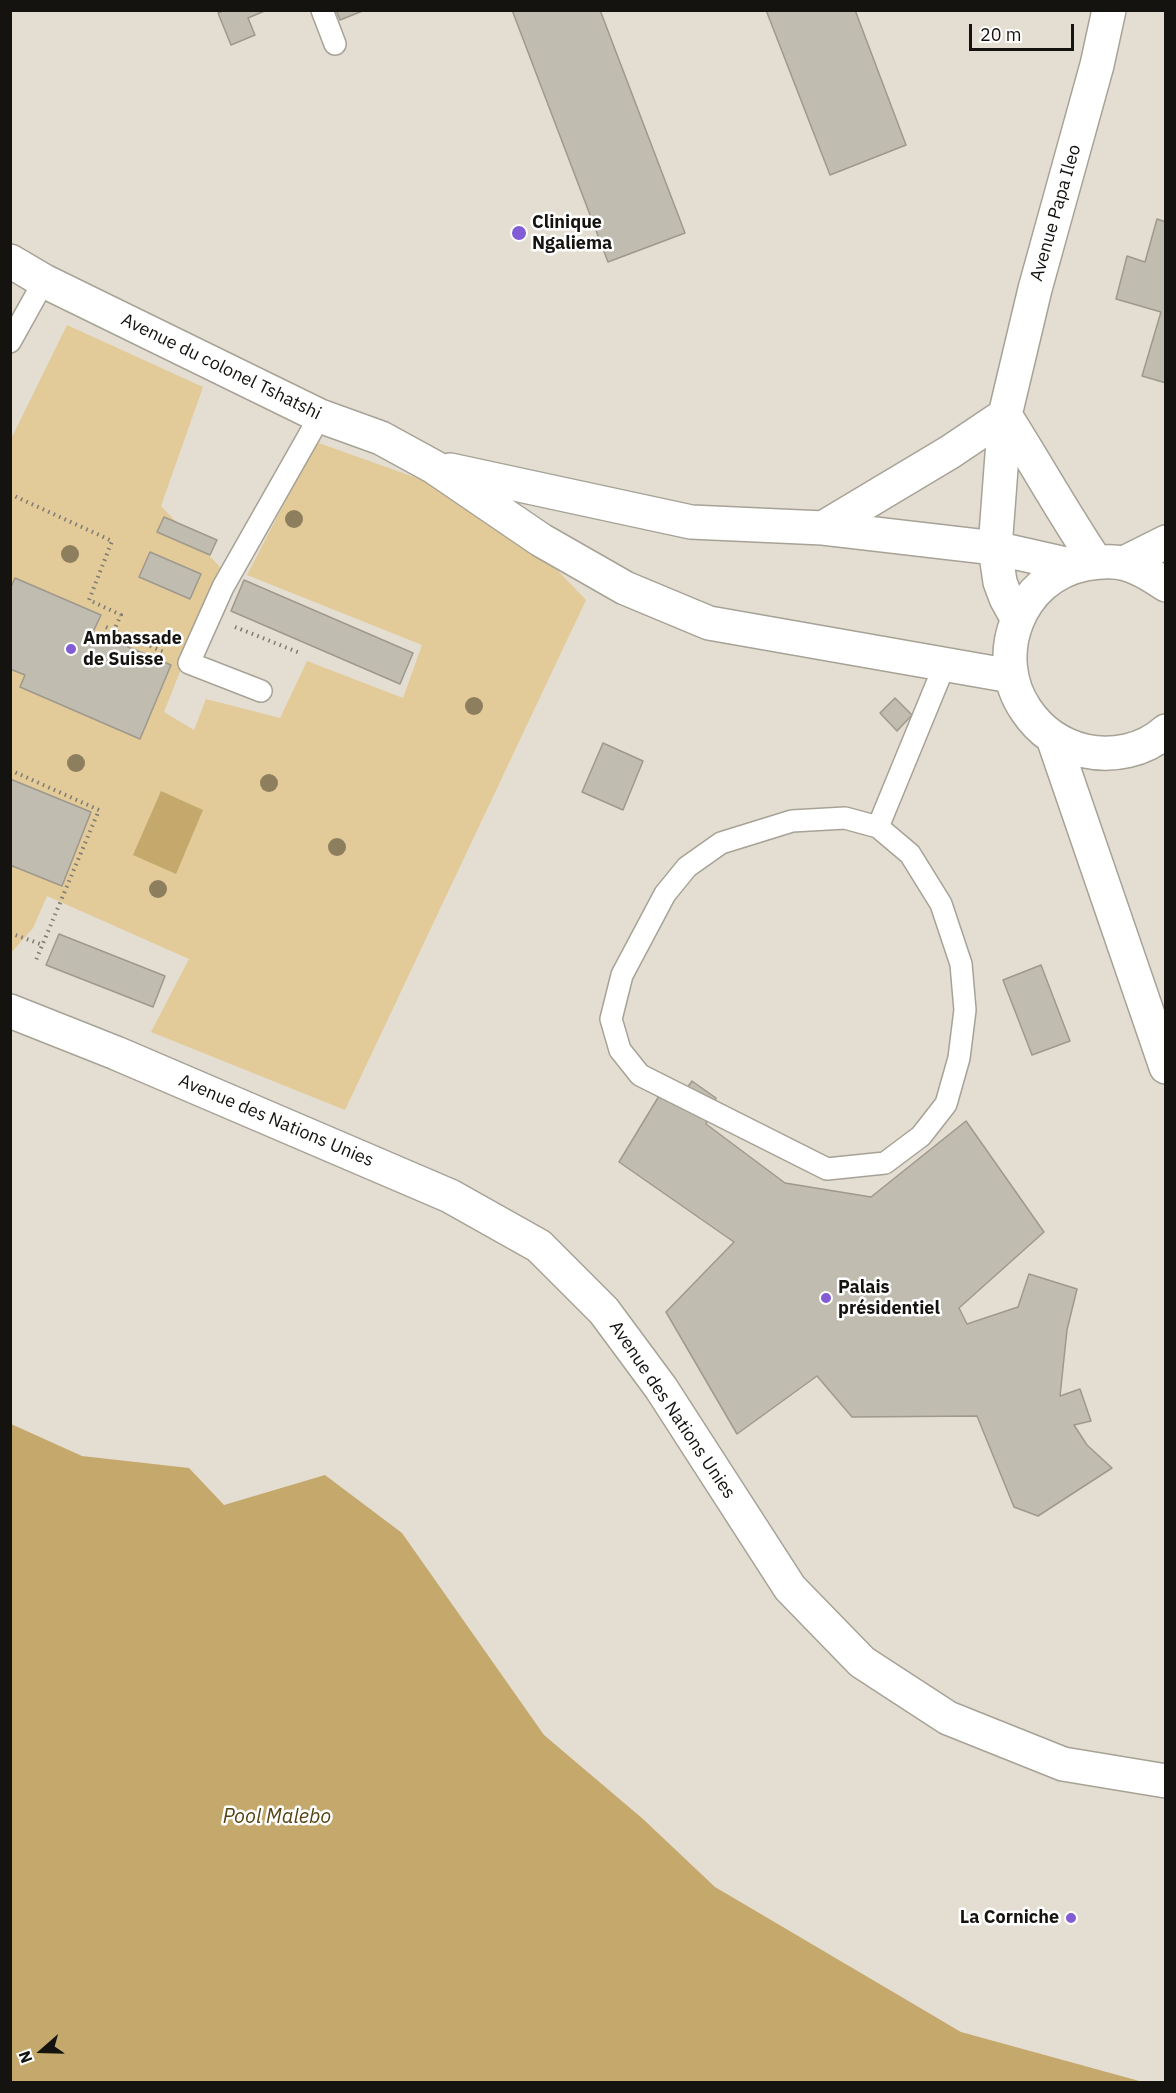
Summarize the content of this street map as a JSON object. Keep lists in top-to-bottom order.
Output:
{
  "streets": {
    "street": ["Avenue Papa Ileo", "Avenue du colonel Tshatshi", "Avenue des Nations Unies"]
  },
  "water": ["Pool Malebo"],
  "places": [
    "Clinique Ngaliema",
    "Ambassade de Suisse",
    "Palais présidentiel",
    "La Corniche"
  ],
  "scale_bar": "20 m",
  "north": "left"
}
